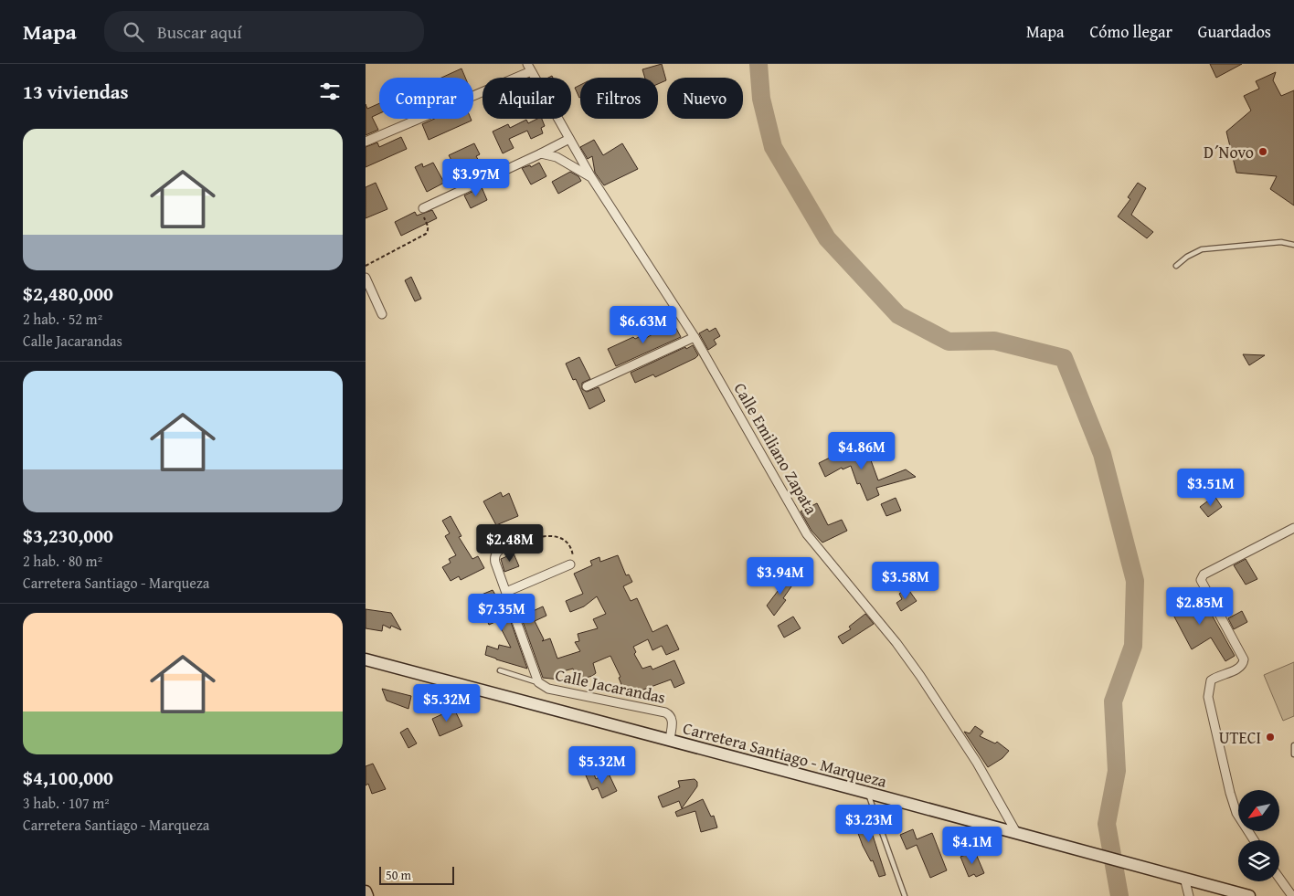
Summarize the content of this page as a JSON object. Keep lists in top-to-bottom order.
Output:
{
  "streets": {
    "main road": ["Carretera Santiago - Marqueza"],
    "street": ["Calle Emiliano Zapata", "Calle Jacarandas"]
  },
  "crossings": [
    ["Calle Emiliano Zapata", "Carretera Santiago - Marqueza"],
    ["Calle Jacarandas", "Carretera Santiago - Marqueza"]
  ],
  "places": ["D´Novo", "UTECI"],
  "scale_bar": "50 m",
  "north": "bottom left",
  "page": {
    "header": "Mapa",
    "search": "Buscar aquí",
    "nav": ["Mapa", "Cómo llegar", "Guardados"],
    "heading": "13 viviendas",
    "chip": [
      "Comprar",
      "Alquilar",
      "Filtros",
      "Nuevo"
    ],
    "list": [
      {
        "name": "$2,480,000",
        "note": "2 hab. · 52 m² · Calle Jacarandas"
      },
      {
        "name": "$3,230,000",
        "note": "2 hab. · 80 m² · Carretera Santiago - Marqueza"
      },
      {
        "name": "$4,100,000",
        "note": "3 hab. · 107 m² · Carretera Santiago - Marqueza"
      }
    ],
    "price": [
      "$3.97M",
      "$6.63M",
      "$4.86M",
      "$3.51M",
      "$2.48M",
      "$3.94M",
      "$3.58M",
      "$2.85M",
      "$7.35M",
      "$5.32M",
      "$5.32M",
      "$3.23M",
      "$4.1M"
    ],
    "scale": "50 m"
  }
}
